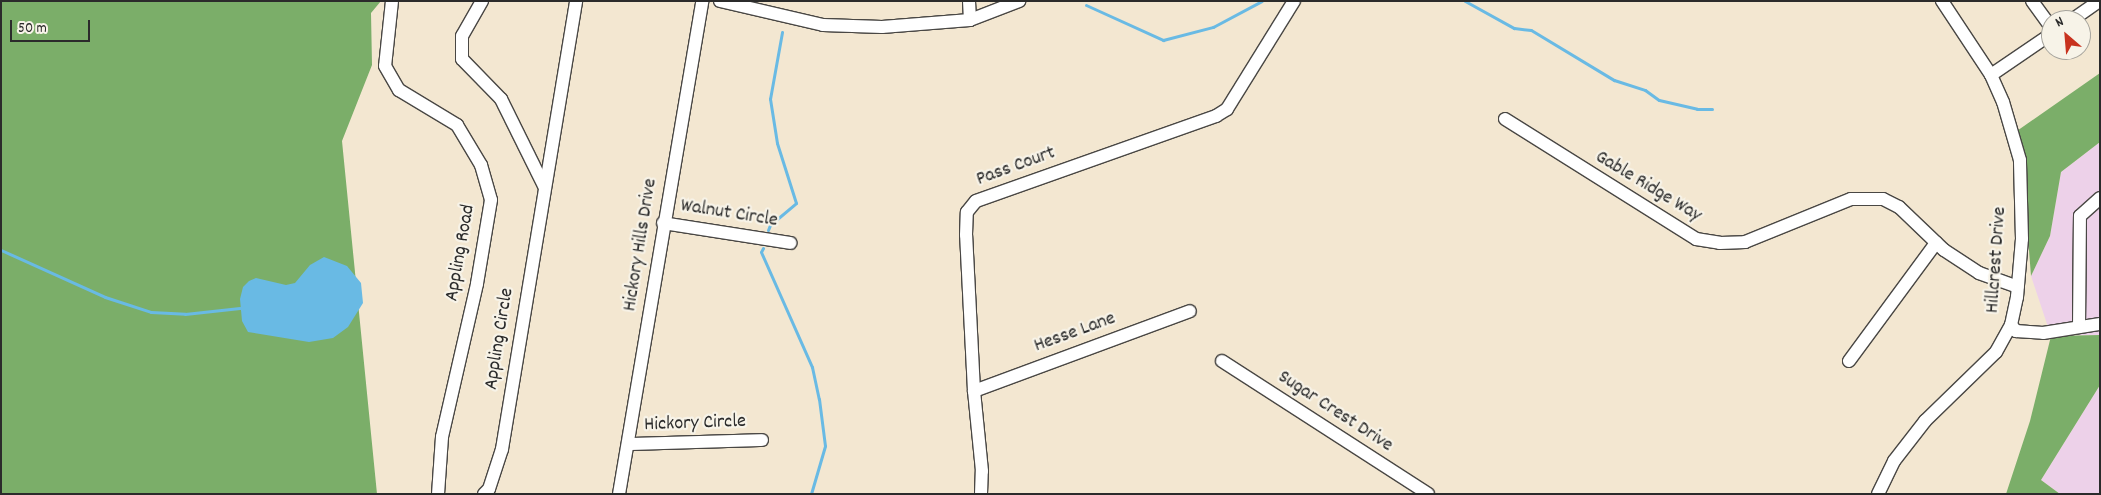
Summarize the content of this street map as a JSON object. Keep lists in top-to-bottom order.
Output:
{
  "streets": {
    "street": [
      "Pass Court",
      "Gable Ridge Way",
      "Walnut Circle",
      "Hickory Hills Drive",
      "Appling Road",
      "Hillcrest Drive",
      "Hesse Lane",
      "Appling Circle",
      "Sugar Crest Drive",
      "Hickory Circle"
    ]
  },
  "crossings": [
    ["Pass Court", "Hesse Lane"],
    ["Gable Ridge Way", "Hillcrest Drive"],
    ["Walnut Circle", "Hickory Hills Drive"],
    ["Hickory Hills Drive", "Hickory Circle"]
  ],
  "scale_bar": "50 m",
  "north": "top left"
}
